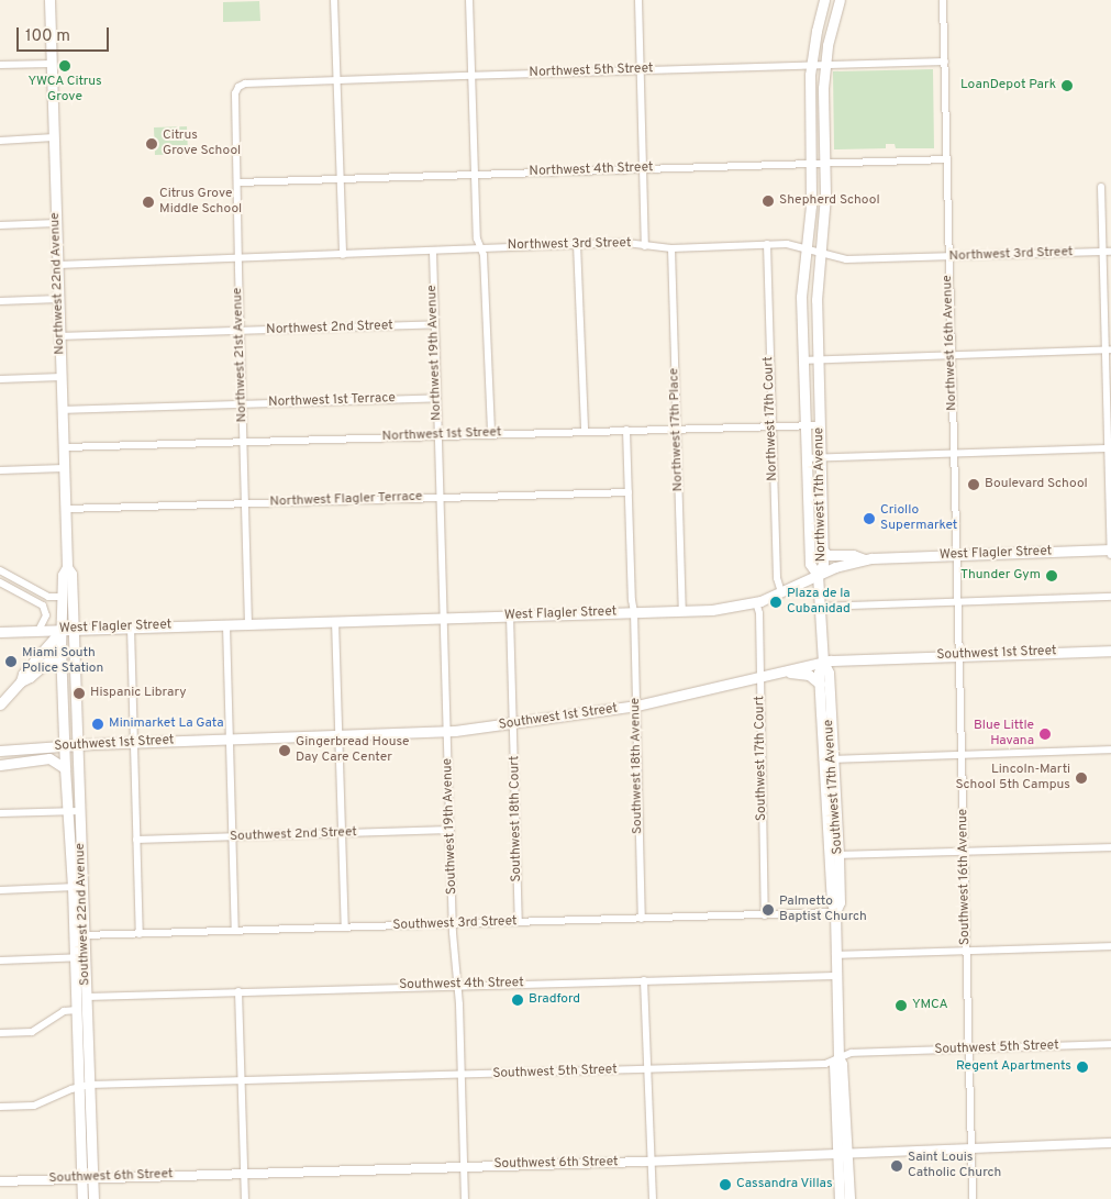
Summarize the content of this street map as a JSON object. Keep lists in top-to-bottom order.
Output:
{
  "streets": {
    "main road": [
      "Northwest 22nd Avenue",
      "Northwest 17th Avenue",
      "West Flagler Street",
      "Southwest 1st Street",
      "Southwest 17th Avenue",
      "Southwest 22nd Avenue"
    ],
    "street": [
      "Northwest 5th Street",
      "Northwest 4th Street",
      "Northwest 3rd Street",
      "Northwest 2nd Street",
      "Northwest 16th Avenue",
      "Northwest 19th Avenue",
      "Northwest 21st Avenue",
      "Northwest 1st Terrace",
      "Northwest 17th Court",
      "Northwest 17th Place",
      "Northwest 1st Street",
      "Northwest Flagler Terrace",
      "Southwest 17th Court",
      "Southwest 18th Avenue",
      "Southwest 18th Court",
      "Southwest 19th Avenue",
      "Southwest 2nd Street",
      "Southwest 16th Avenue",
      "Southwest 3rd Street",
      "Southwest 4th Street",
      "Southwest 5th Street",
      "Southwest 6th Street"
    ]
  },
  "crossings": [
    ["Northwest 5th Street", "Northwest 16th Avenue"],
    ["Northwest 5th Street", "Northwest 21st Avenue"],
    ["Northwest 5th Street", "Northwest 17th Avenue"],
    ["Northwest 4th Street", "Northwest 16th Avenue"],
    ["Northwest 4th Street", "Northwest 21st Avenue"],
    ["Northwest 4th Street", "Northwest 17th Avenue"],
    ["Northwest 3rd Street", "Northwest 22nd Avenue"],
    ["Northwest 3rd Street", "Northwest 16th Avenue"],
    ["Northwest 3rd Street", "Northwest 19th Avenue"],
    ["Northwest 3rd Street", "Northwest 21st Avenue"],
    ["Northwest 3rd Street", "Northwest 17th Court"],
    ["Northwest 3rd Street", "Northwest 17th Place"],
    ["Northwest 3rd Street", "Northwest 17th Avenue"],
    ["Northwest 22nd Avenue", "Northwest 2nd Street"],
    ["Northwest 22nd Avenue", "Northwest 1st Terrace"],
    ["Northwest 22nd Avenue", "Northwest 1st Street"],
    ["Northwest 22nd Avenue", "Northwest Flagler Terrace"],
    ["Northwest 22nd Avenue", "West Flagler Street"],
    ["Northwest 22nd Avenue", "Southwest 22nd Avenue"],
    ["Northwest 2nd Street", "Northwest 19th Avenue"],
    ["Northwest 2nd Street", "Northwest 21st Avenue"],
    ["Northwest 16th Avenue", "West Flagler Street"],
    ["Northwest 16th Avenue", "Southwest 16th Avenue"],
    ["Northwest 19th Avenue", "Northwest 1st Terrace"],
    ["Northwest 19th Avenue", "Northwest 1st Street"],
    ["Northwest 19th Avenue", "Northwest Flagler Terrace"],
    ["Northwest 19th Avenue", "West Flagler Street"],
    ["Northwest 19th Avenue", "Southwest 19th Avenue"],
    ["Northwest 21st Avenue", "Northwest 1st Terrace"],
    ["Northwest 21st Avenue", "Northwest 1st Street"],
    ["Northwest 21st Avenue", "Northwest Flagler Terrace"],
    ["Northwest 21st Avenue", "West Flagler Street"],
    ["Northwest 17th Court", "Northwest 1st Street"],
    ["Northwest 17th Court", "West Flagler Street"],
    ["Northwest 17th Place", "Northwest 1st Street"],
    ["Northwest 17th Place", "West Flagler Street"],
    ["Northwest 1st Street", "Northwest 17th Avenue"],
    ["Northwest 1st Street", "Southwest 18th Avenue"],
    ["Northwest 17th Avenue", "West Flagler Street"],
    ["Northwest 17th Avenue", "Southwest 17th Avenue"],
    ["Northwest Flagler Terrace", "Southwest 18th Avenue"],
    ["West Flagler Street", "Southwest 17th Court"],
    ["West Flagler Street", "Southwest 18th Avenue"],
    ["West Flagler Street", "Southwest 17th Avenue"],
    ["West Flagler Street", "Southwest 18th Court"],
    ["West Flagler Street", "Southwest 19th Avenue"],
    ["West Flagler Street", "Southwest 16th Avenue"],
    ["West Flagler Street", "Southwest 22nd Avenue"],
    ["Southwest 1st Street", "Southwest 17th Court"],
    ["Southwest 1st Street", "Southwest 18th Avenue"],
    ["Southwest 1st Street", "Southwest 17th Avenue"],
    ["Southwest 1st Street", "Southwest 18th Court"],
    ["Southwest 1st Street", "Southwest 19th Avenue"],
    ["Southwest 1st Street", "Southwest 16th Avenue"],
    ["Southwest 1st Street", "Southwest 22nd Avenue"],
    ["Southwest 17th Court", "Southwest 3rd Street"],
    ["Southwest 18th Avenue", "Southwest 3rd Street"],
    ["Southwest 17th Avenue", "Southwest 3rd Street"],
    ["Southwest 17th Avenue", "Southwest 4th Street"],
    ["Southwest 17th Avenue", "Southwest 5th Street"],
    ["Southwest 17th Avenue", "Southwest 6th Street"],
    ["Southwest 18th Court", "Southwest 3rd Street"],
    ["Southwest 19th Avenue", "Southwest 2nd Street"],
    ["Southwest 19th Avenue", "Southwest 3rd Street"],
    ["Southwest 19th Avenue", "Southwest 4th Street"],
    ["Southwest 19th Avenue", "Southwest 5th Street"],
    ["Southwest 19th Avenue", "Southwest 6th Street"],
    ["Southwest 16th Avenue", "Southwest 5th Street"],
    ["Southwest 16th Avenue", "Southwest 6th Street"],
    ["Southwest 22nd Avenue", "Southwest 3rd Street"],
    ["Southwest 22nd Avenue", "Southwest 4th Street"],
    ["Southwest 22nd Avenue", "Southwest 5th Street"],
    ["Southwest 22nd Avenue", "Southwest 6th Street"]
  ],
  "places": [
    "YWCA Citrus Grove",
    "LoanDepot Park",
    "Citrus Grove School",
    "Shepherd School",
    "Citrus Grove Middle School",
    "Boulevard School",
    "Criollo Supermarket",
    "Thunder Gym",
    "Plaza de la Cubanidad",
    "Miami South Police Station",
    "Hispanic Library",
    "Minimarket La Gata",
    "Blue Little Havana",
    "Gingerbread House Day Care Center",
    "Lincoln-Marti School 5th Campus",
    "Palmetto Baptist Church",
    "Bradford",
    "YMCA",
    "Regent Apartments",
    "Saint Louis Catholic Church",
    "Cassandra Villas"
  ],
  "scale_bar": "100 m"
}
